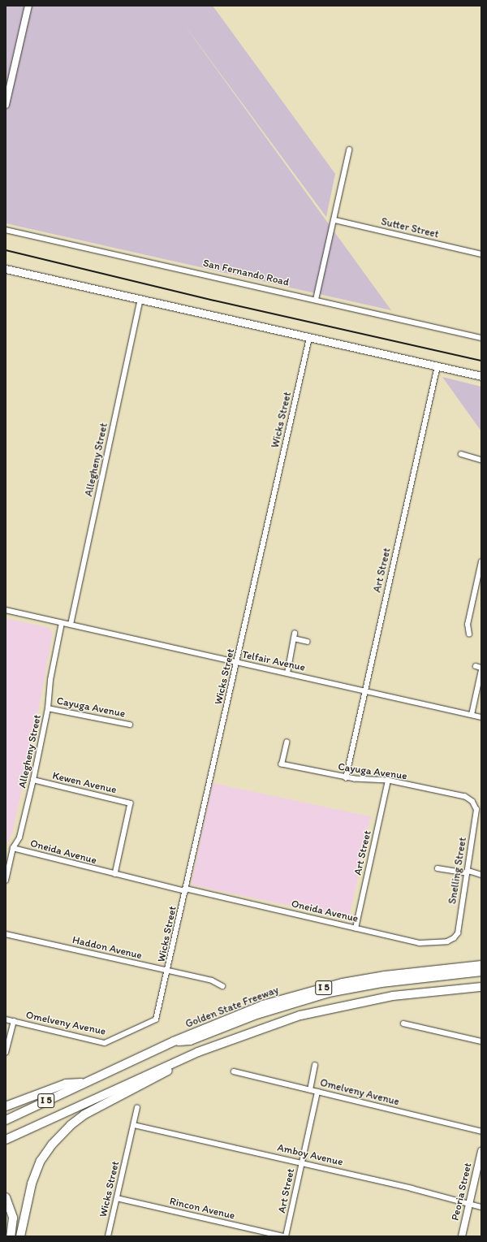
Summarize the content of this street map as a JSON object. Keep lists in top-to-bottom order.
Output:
{
  "streets": {
    "highway": ["I 5", "Golden State Freeway"],
    "main road": ["Peoria Street"],
    "street": [
      "Sutter Street",
      "San Fernando Road",
      "Wicks Street",
      "Allegheny Street",
      "Art Street",
      "Telfair Avenue",
      "Cayuga Avenue",
      "Kewen Avenue",
      "Oneida Avenue",
      "Snelling Street",
      "Haddon Avenue",
      "Omelveny Avenue",
      "Amboy Avenue",
      "Rincon Avenue"
    ]
  },
  "crossings": [
    ["Wicks Street", "Telfair Avenue"],
    ["Wicks Street", "Oneida Avenue"],
    ["Wicks Street", "Haddon Avenue"],
    ["Wicks Street", "Omelveny Avenue"],
    ["Wicks Street", "Amboy Avenue"],
    ["Wicks Street", "Rincon Avenue"],
    ["Allegheny Street", "Telfair Avenue"],
    ["Allegheny Street", "Cayuga Avenue"],
    ["Allegheny Street", "Kewen Avenue"],
    ["Allegheny Street", "Oneida Avenue"],
    ["Art Street", "Telfair Avenue"],
    ["Art Street", "Cayuga Avenue"],
    ["Art Street", "Oneida Avenue"],
    ["Art Street", "Omelveny Avenue"],
    ["Art Street", "Amboy Avenue"],
    ["Art Street", "Rincon Avenue"],
    ["Cayuga Avenue", "Snelling Street"],
    ["Kewen Avenue", "Oneida Avenue"],
    ["Oneida Avenue", "Snelling Street"],
    ["Amboy Avenue", "Peoria Street"]
  ]
}
